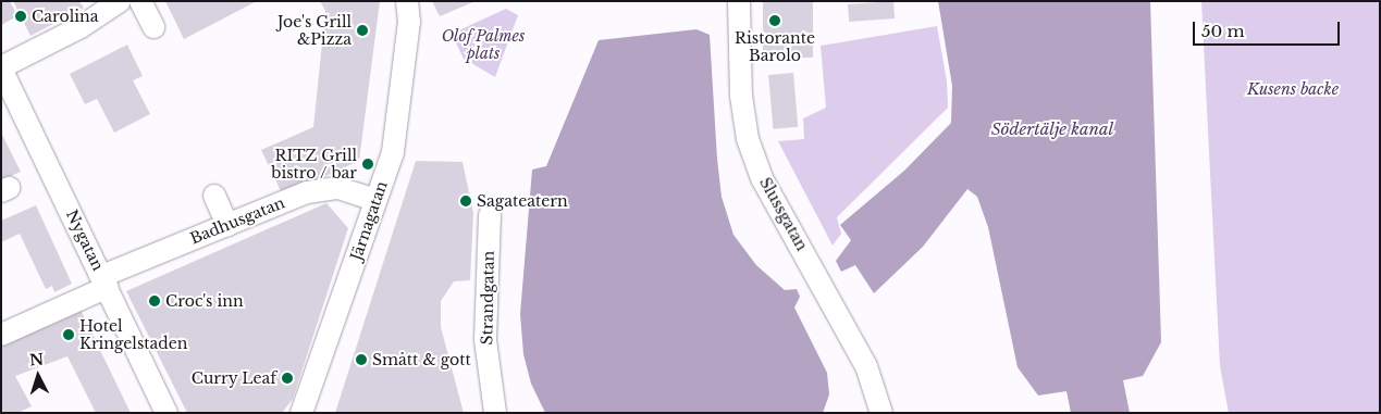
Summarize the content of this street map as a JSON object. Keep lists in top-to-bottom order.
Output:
{
  "streets": {
    "street": [
      "Slussgatan",
      "Badhusgatan",
      "Järnagatan",
      "Nygatan",
      "Strandgatan"
    ]
  },
  "crossings": [
    ["Badhusgatan", "Järnagatan"],
    ["Badhusgatan", "Nygatan"]
  ],
  "water": ["Södertälje kanal"],
  "parks": ["Olof Palmes plats", "Kusens backe"],
  "places": [
    "Carolina",
    "Ristorante Barolo",
    "Joe's Grill &Pizza",
    "RITZ Grill bistro / bar",
    "Sagateatern",
    "Croc's inn",
    "Hotel Kringelstaden",
    "Smått & gott",
    "Curry Leaf"
  ],
  "scale_bar": "50 m",
  "north": "top"
}
